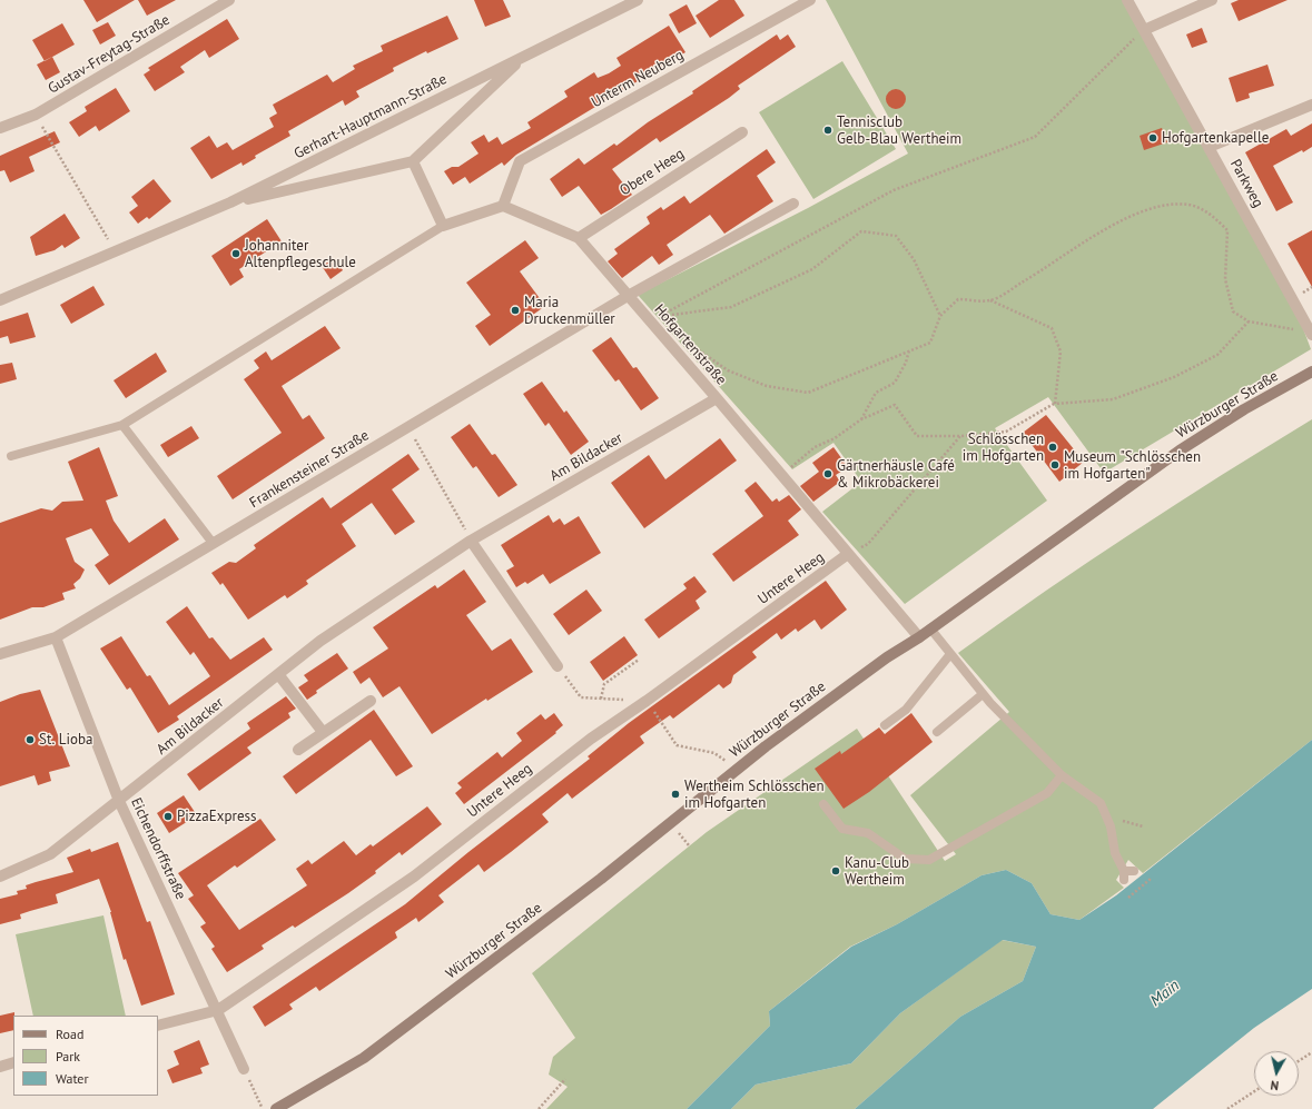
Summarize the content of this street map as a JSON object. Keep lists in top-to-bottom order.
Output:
{
  "streets": {
    "main road": ["Würzburger Straße"],
    "street": [
      "Gustav-Freytag-Straße",
      "Unterm Neuberg",
      "Gerhart-Hauptmann-Straße",
      "Obere Heeg",
      "Parkweg",
      "Hofgartenstraße",
      "Am Bildacker",
      "Frankensteiner Straße",
      "Untere Heeg",
      "Eichendorffstraße"
    ]
  },
  "crossings": [
    ["Unterm Neuberg", "Hofgartenstraße"],
    ["Obere Heeg", "Hofgartenstraße"],
    ["Hofgartenstraße", "Würzburger Straße"],
    ["Hofgartenstraße", "Am Bildacker"],
    ["Hofgartenstraße", "Frankensteiner Straße"],
    ["Hofgartenstraße", "Untere Heeg"],
    ["Am Bildacker", "Eichendorffstraße"],
    ["Frankensteiner Straße", "Eichendorffstraße"],
    ["Untere Heeg", "Eichendorffstraße"]
  ],
  "water": ["Main"],
  "places": [
    "Tennisclub Gelb-Blau Wertheim",
    "Hofgartenkapelle",
    "Johanniter Altenpflegeschule",
    "Maria Druckenmüller",
    "Schlösschen im Hofgarten",
    "Museum \"Schlösschen im Hofgarten\"",
    "Gärtnerhäusle Café & Mikrobäckerei",
    "St. Lioba",
    "Wertheim Schlösschen im Hofgarten",
    "PizzaExpress",
    "Kanu-Club Wertheim"
  ],
  "legend": ["Road", "Park", "Water"],
  "north": "bottom"
}
